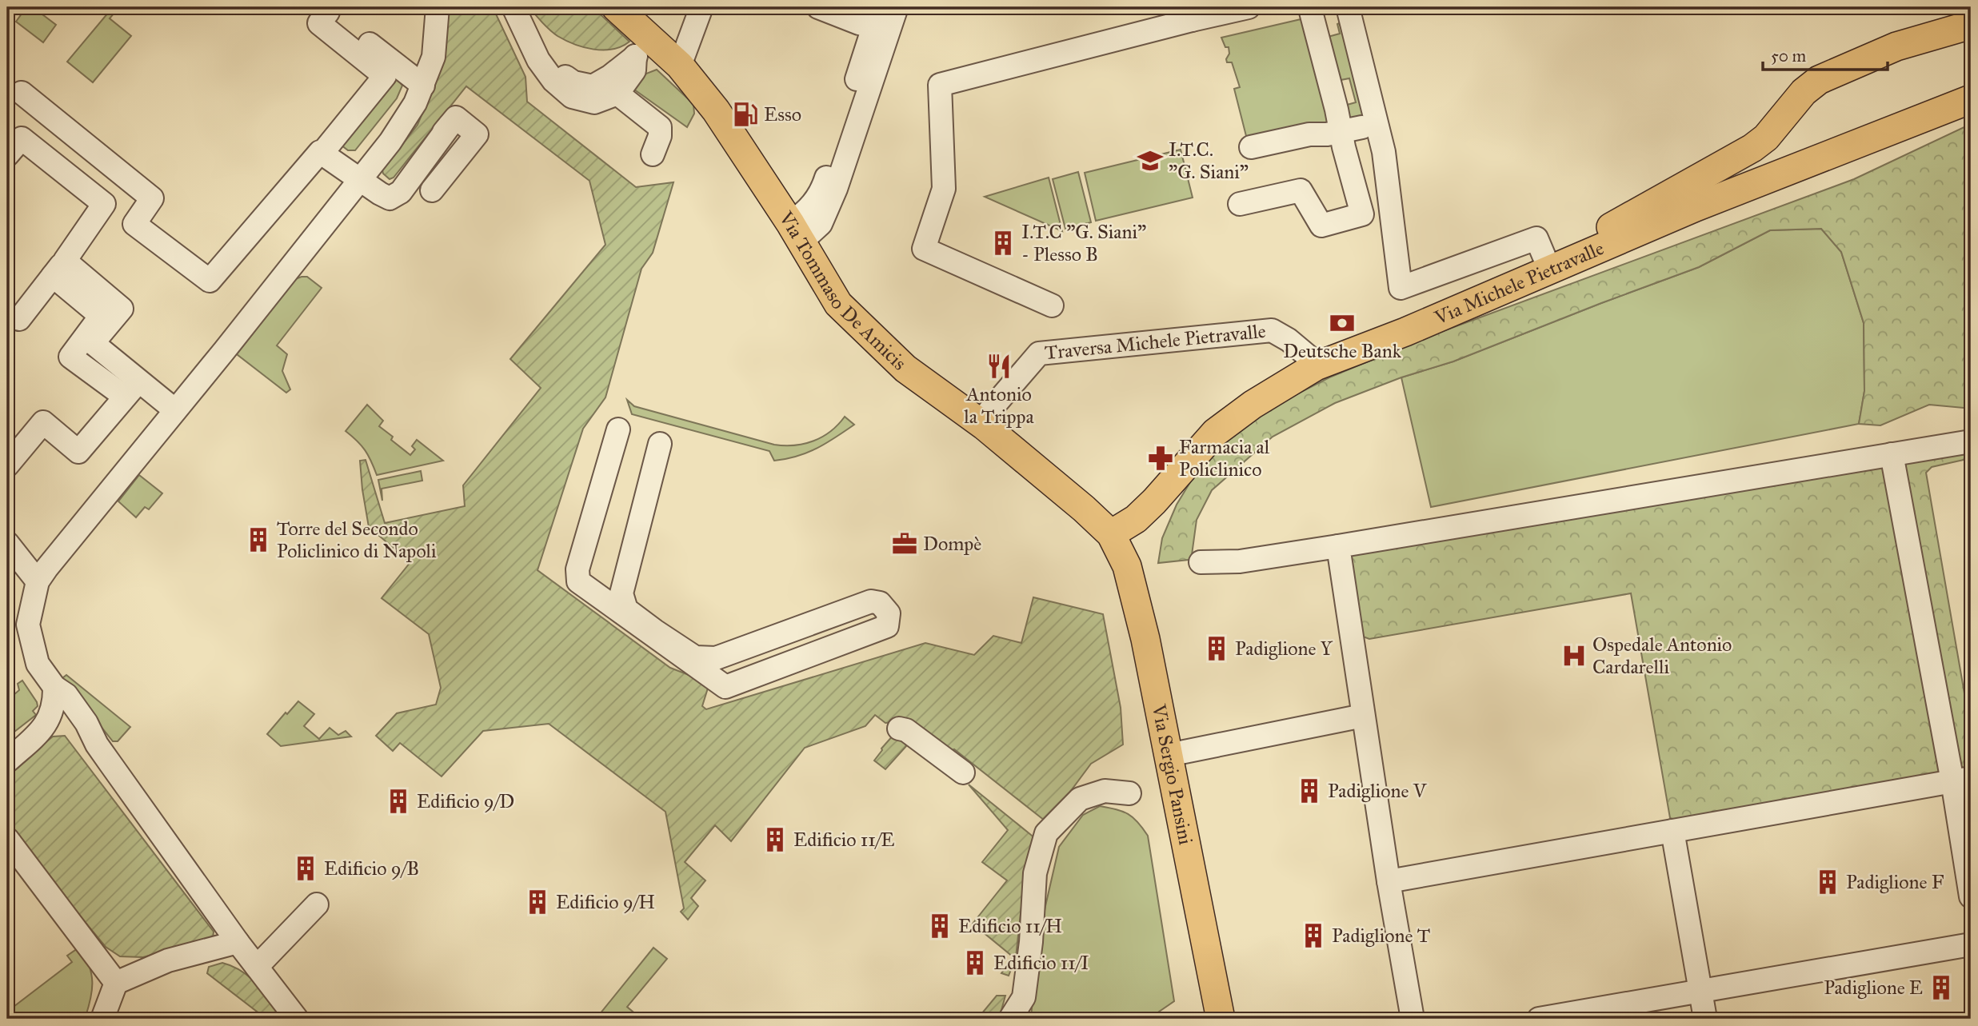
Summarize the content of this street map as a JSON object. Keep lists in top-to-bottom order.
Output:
{
  "streets": {
    "main road": ["Via Michele Pietravalle", "Via Tommaso De Amicis", "Via Sergio Pansini"],
    "street": ["Traversa Michele Pietravalle"]
  },
  "crossings": [
    ["Via Michele Pietravalle", "Via Tommaso De Amicis"],
    ["Via Michele Pietravalle", "Traversa Michele Pietravalle"],
    ["Via Michele Pietravalle", "Via Sergio Pansini"],
    ["Via Tommaso De Amicis", "Traversa Michele Pietravalle"],
    ["Via Tommaso De Amicis", "Via Sergio Pansini"]
  ],
  "places": {
    "fuel station": ["Esso"],
    "school or university": ["I.T.C. \"G. Siani\""],
    "building": [
      "I.T.C \"G. Siani\" - Plesso B",
      "Torre del Secondo Policlinico di Napoli",
      "Padiglione Y",
      "Padiglione V",
      "Edificio 9/D",
      "Edificio 11/E",
      "Edificio 9/B",
      "Padiglione F",
      "Edificio 9/H",
      "Edificio 11/H",
      "Padiglione T",
      "Edificio 11/I",
      "Padiglione E"
    ],
    "bank": ["Deutsche Bank"],
    "restaurant": ["Antonio la Trippa"],
    "pharmacy": ["Farmacia al Policlinico"],
    "office": ["Dompè"],
    "hospital": ["Ospedale Antonio Cardarelli"]
  },
  "scale_bar": "50 m"
}
